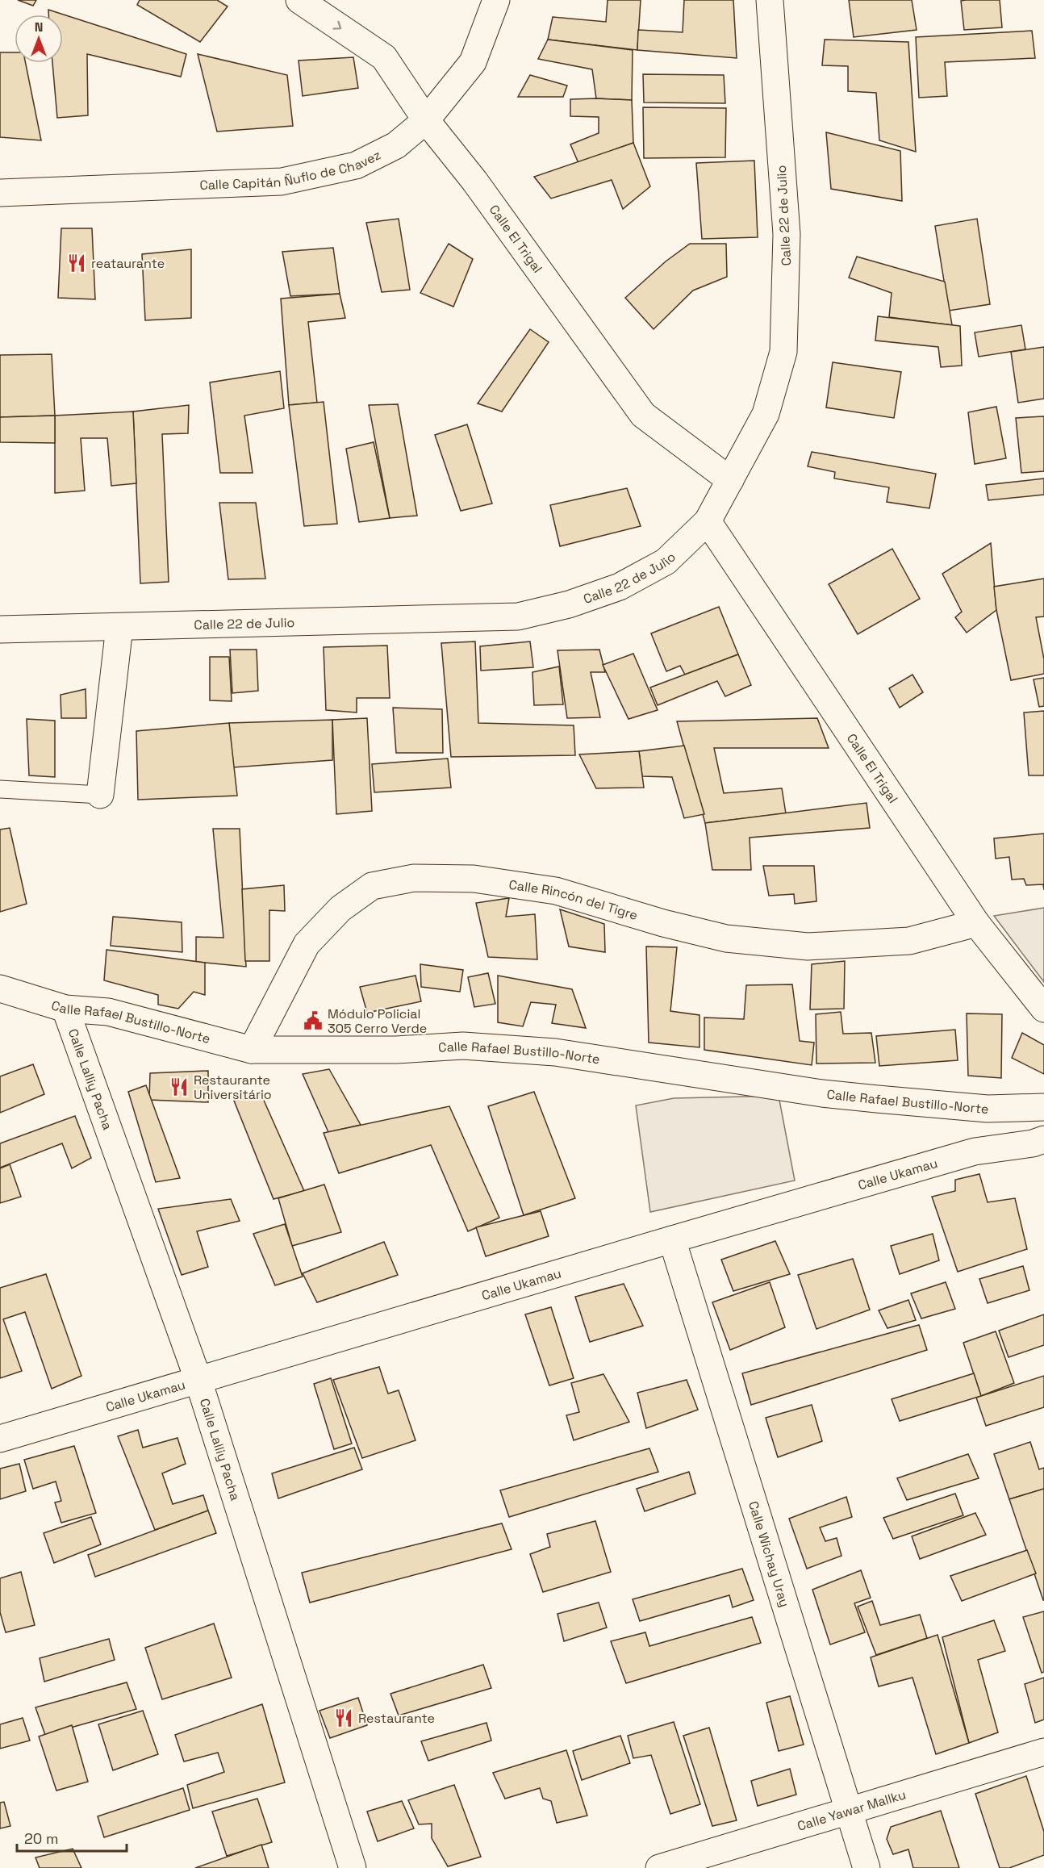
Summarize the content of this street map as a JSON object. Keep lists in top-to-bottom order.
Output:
{
  "streets": {
    "street": [
      "Calle Capitán Ñuflo de Chavez",
      "Calle 22 de Julio",
      "Calle El Trigal",
      "Calle Rincón del Tigre",
      "Calle Rafael Bustillo-Norte",
      "Calle Lalliy Pacha",
      "Calle Ukamau",
      "Calle Wichay Uray",
      "Calle Yawar Mallku"
    ]
  },
  "crossings": [
    ["Calle Capitán Ñuflo de Chavez", "Calle El Trigal"],
    ["Calle 22 de Julio", "Calle El Trigal"],
    ["Calle El Trigal", "Calle Rincón del Tigre"],
    ["Calle Rincón del Tigre", "Calle Rafael Bustillo-Norte"],
    ["Calle Rafael Bustillo-Norte", "Calle Lalliy Pacha"],
    ["Calle Lalliy Pacha", "Calle Ukamau"],
    ["Calle Ukamau", "Calle Wichay Uray"],
    ["Calle Wichay Uray", "Calle Yawar Mallku"]
  ],
  "places": {
    "restaurant": ["reataurante", "Restaurante Universitário", "Restaurante"],
    "public building": ["Módulo Policial 305 Cerro Verde"]
  },
  "scale_bar": "20 m",
  "north": "top"
}
